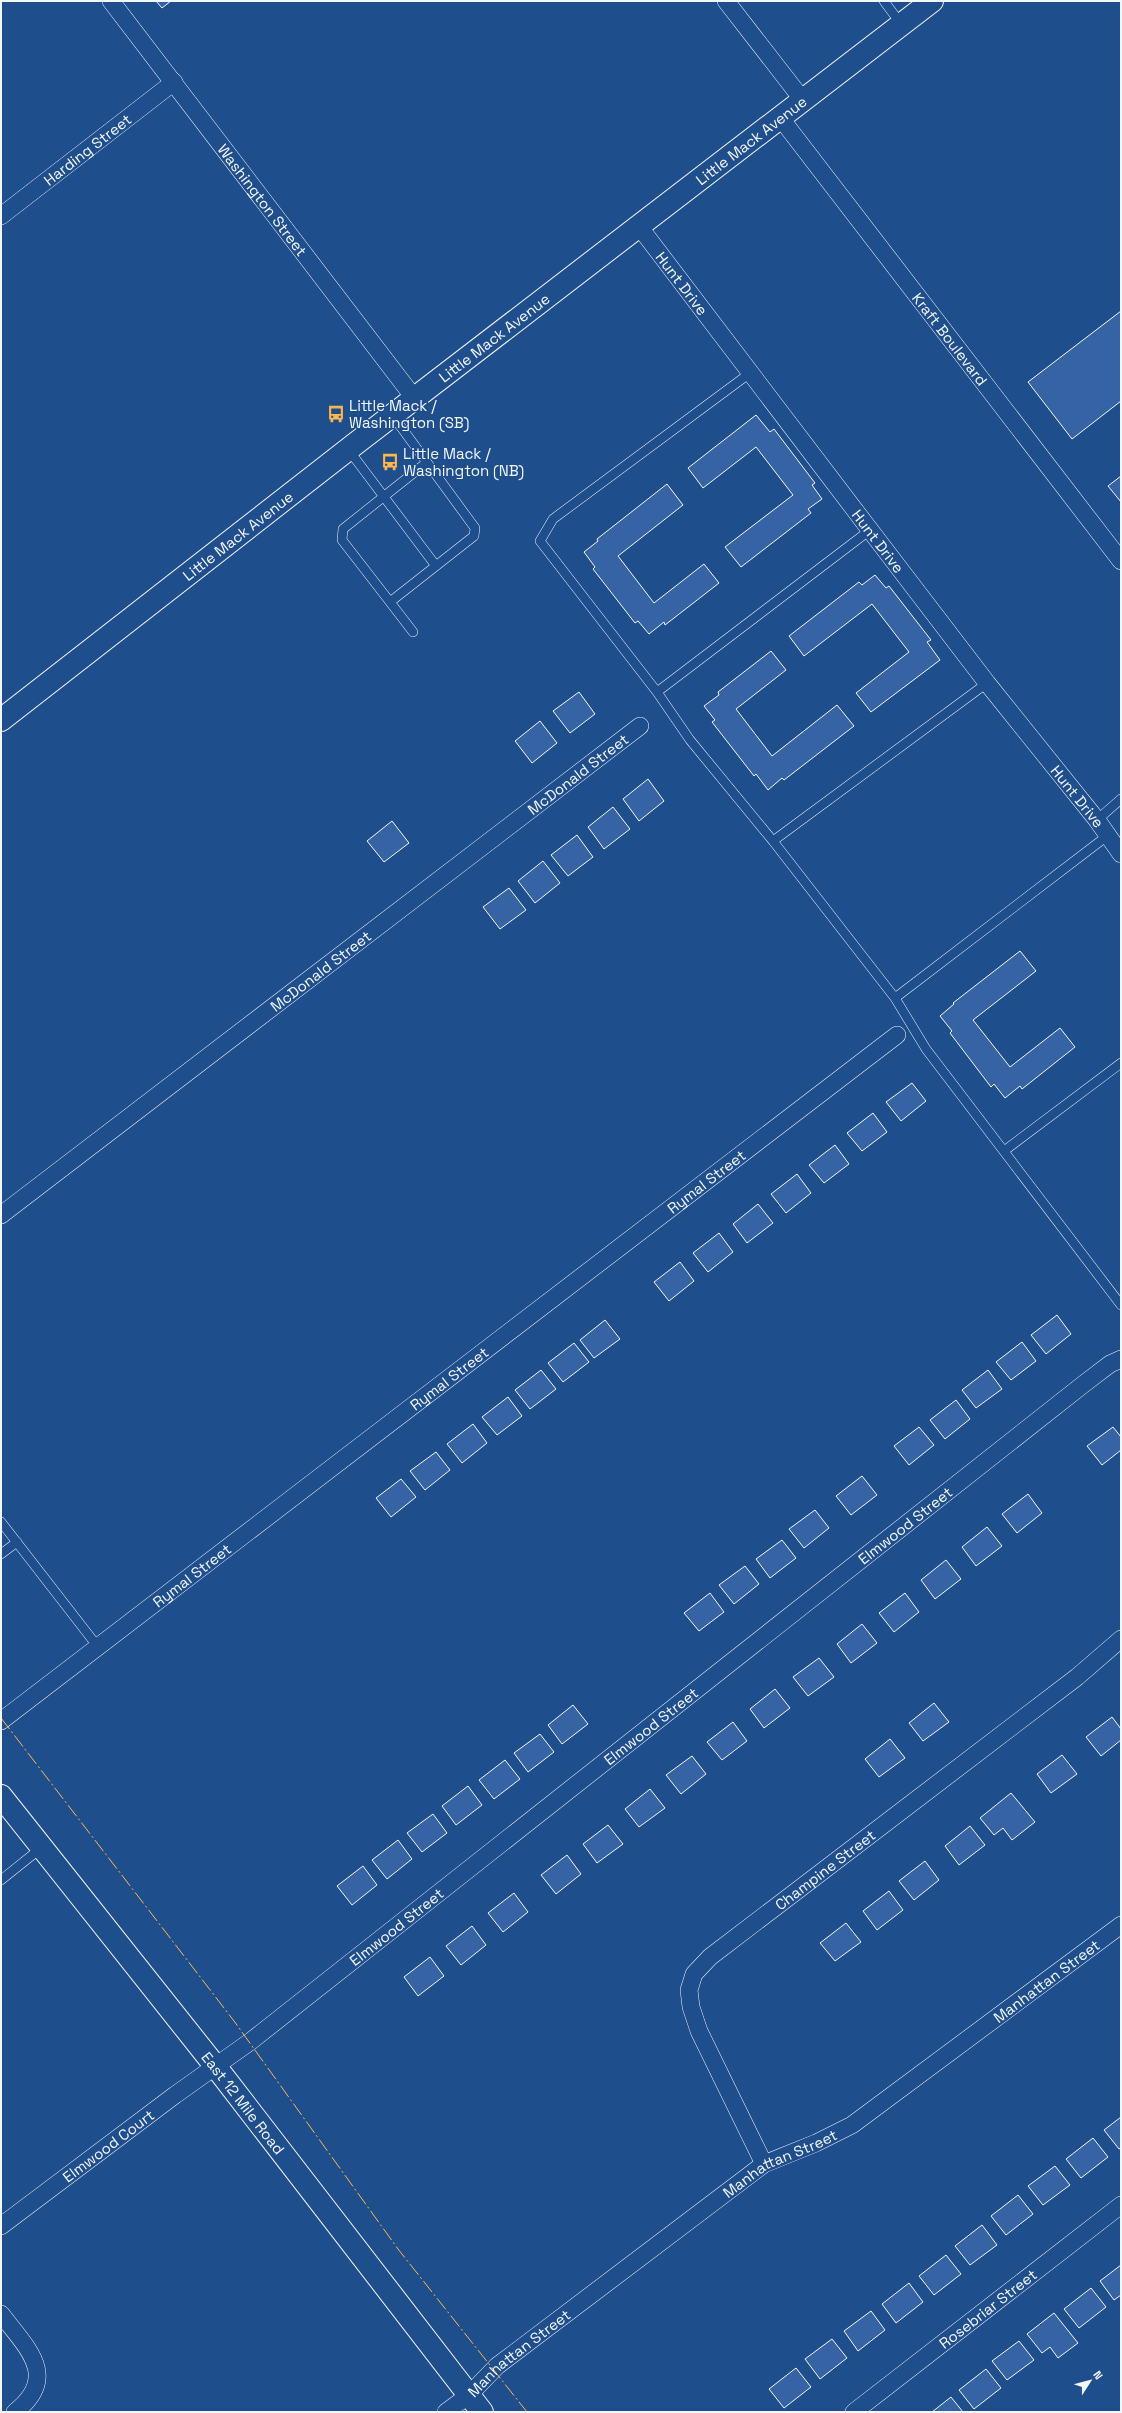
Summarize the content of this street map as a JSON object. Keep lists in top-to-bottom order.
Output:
{
  "streets": {
    "main road": ["Little Mack Avenue", "East 12 Mile Road"],
    "street": [
      "Harding Street",
      "Washington Street",
      "Hunt Drive",
      "Kraft Boulevard",
      "McDonald Street",
      "Rymal Street",
      "Elmwood Street",
      "Champine Street",
      "Manhattan Street",
      "Elmwood Court",
      "Rosebriar Street"
    ]
  },
  "crossings": [
    ["Little Mack Avenue", "Washington Street"],
    ["Little Mack Avenue", "Hunt Drive"],
    ["Little Mack Avenue", "Kraft Boulevard"],
    ["Harding Street", "Washington Street"],
    ["Elmwood Street", "East 12 Mile Road"],
    ["Elmwood Street", "Elmwood Court"],
    ["Champine Street", "Manhattan Street"],
    ["Manhattan Street", "East 12 Mile Road"],
    ["East 12 Mile Road", "Elmwood Court"]
  ],
  "places": {
    "bus stop": ["Little Mack / Washington (SB)", "Little Mack / Washington (NB)"]
  },
  "north": "top right"
}
